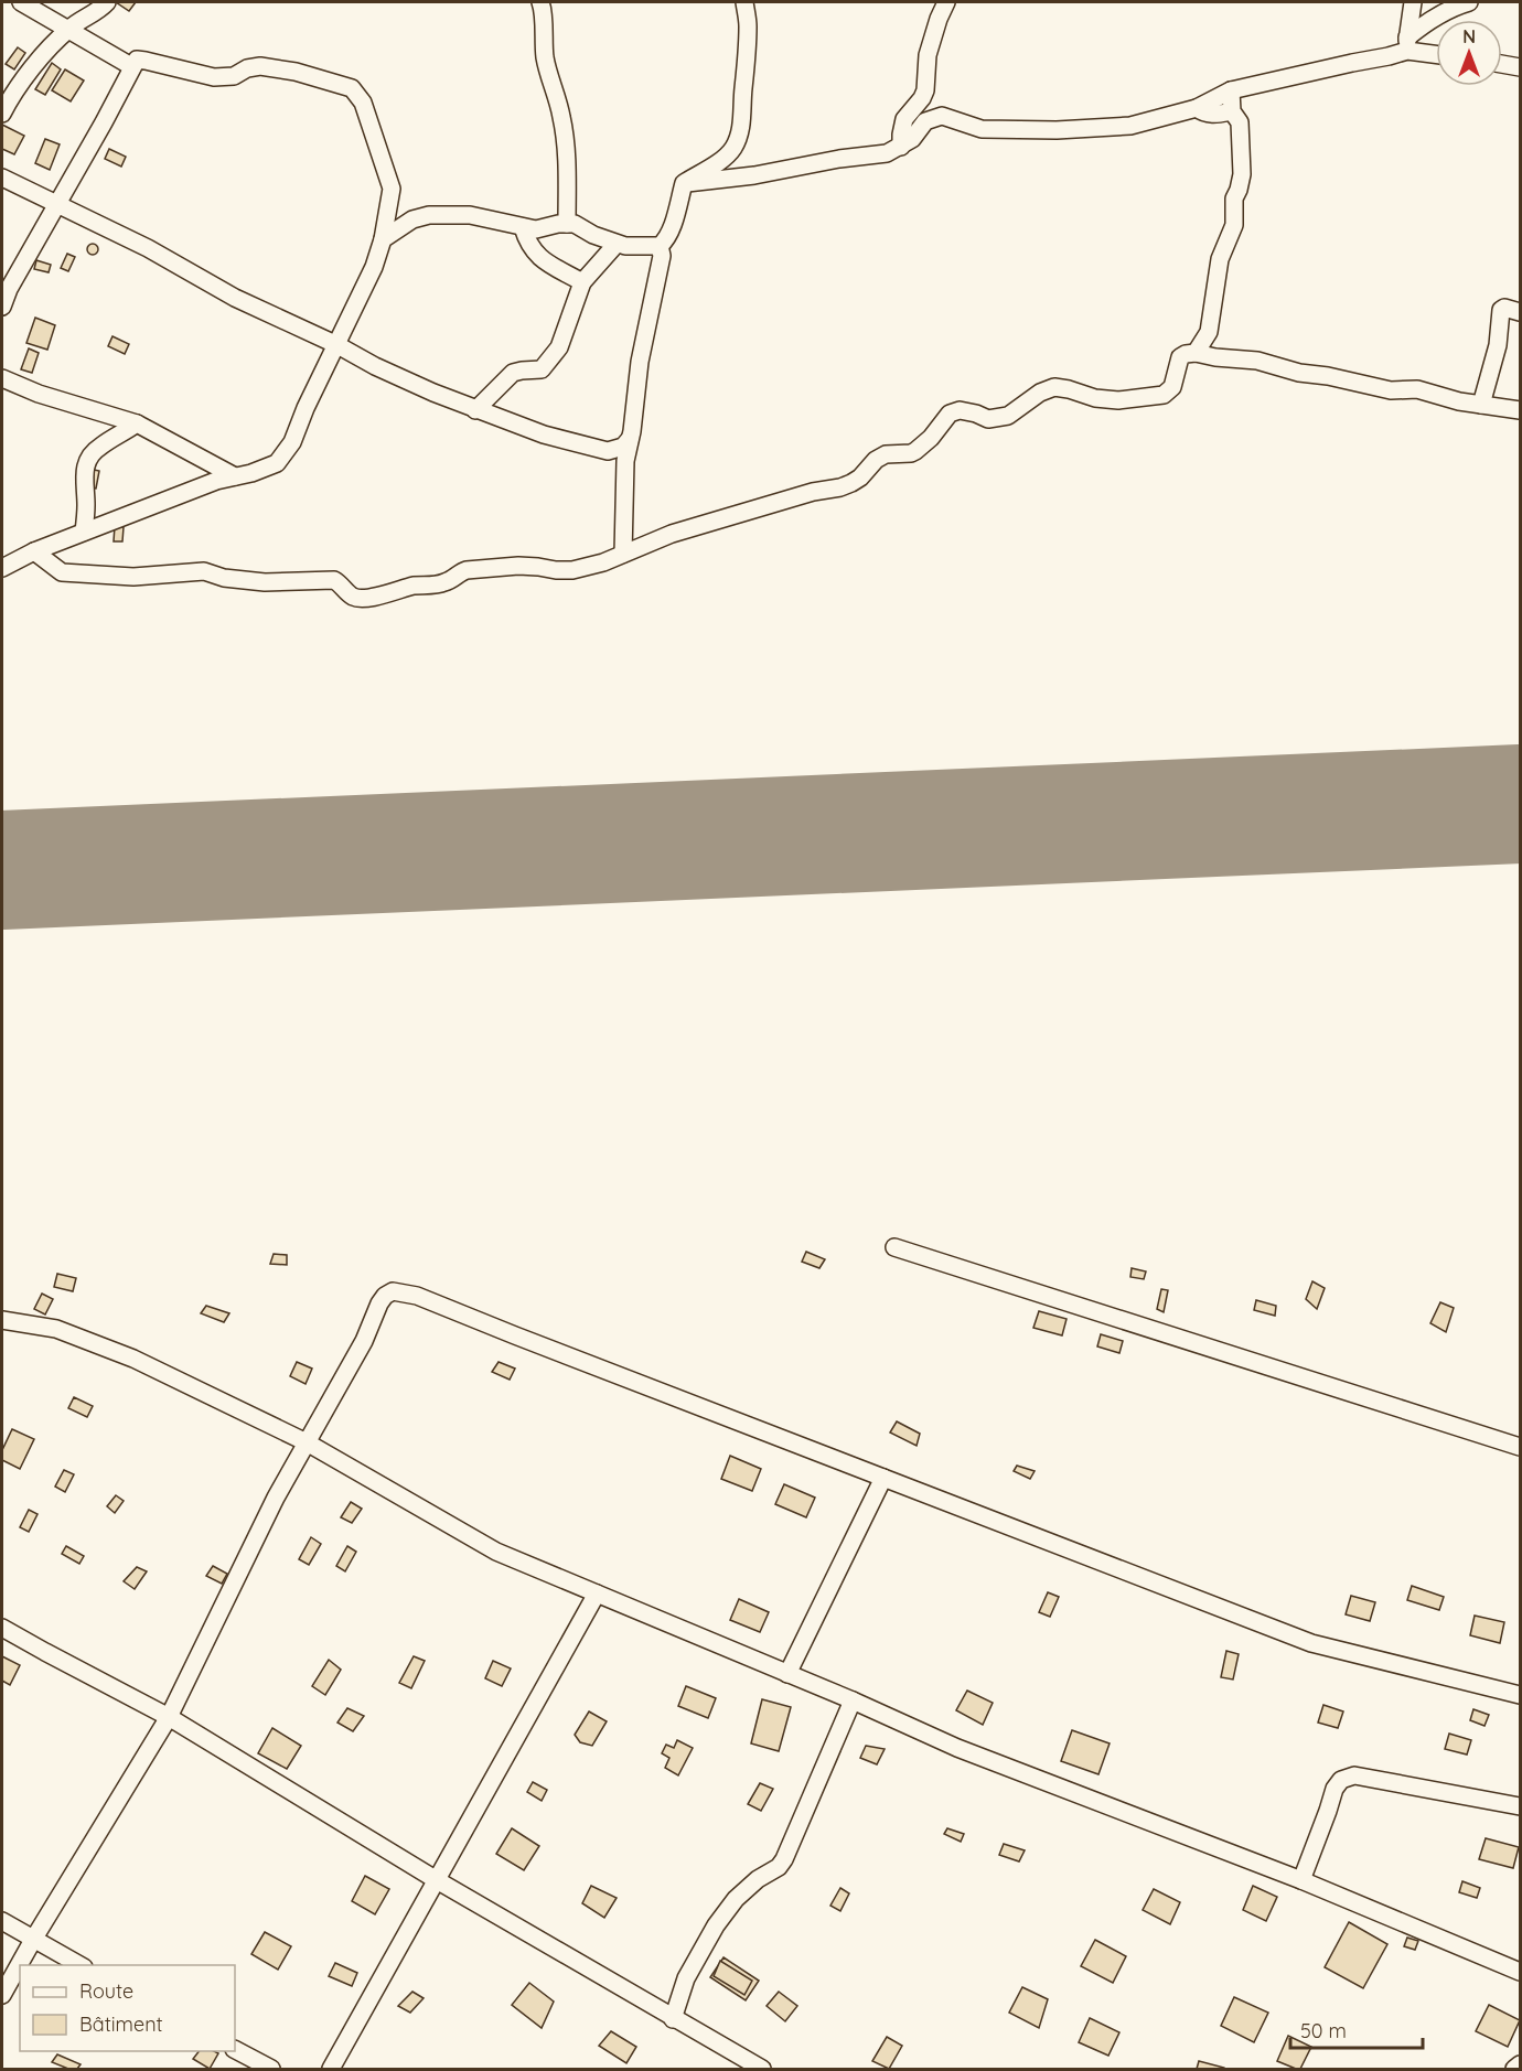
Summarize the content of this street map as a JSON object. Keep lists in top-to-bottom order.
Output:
{
  "legend": ["Route", "Bâtiment"],
  "scale_bar": "50 m",
  "north": "top"
}
